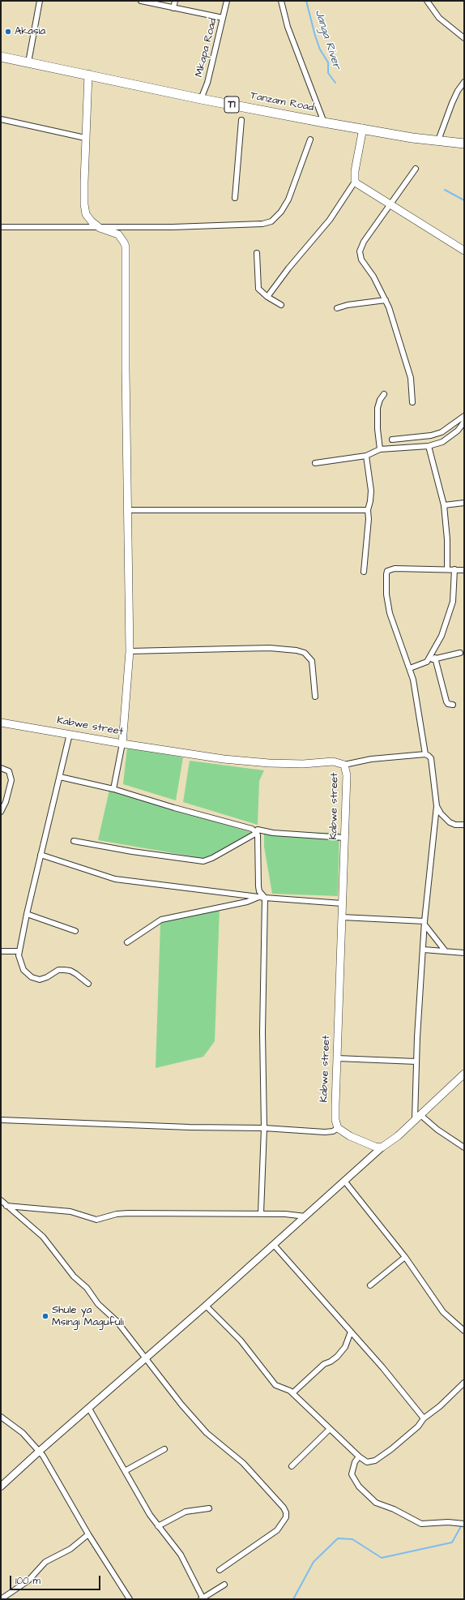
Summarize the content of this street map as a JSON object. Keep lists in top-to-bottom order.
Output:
{
  "streets": {
    "highway": ["Tanzam Road", "T1"],
    "main road": ["Kabwe street"],
    "street": ["Mkapa Road"]
  },
  "crossings": [
    ["Mkapa Road", "Tanzam Road"]
  ],
  "water": ["Janga River"],
  "places": ["Akasia", "Shule ya Msingi Magufuli"],
  "scale_bar": "100 m"
}
